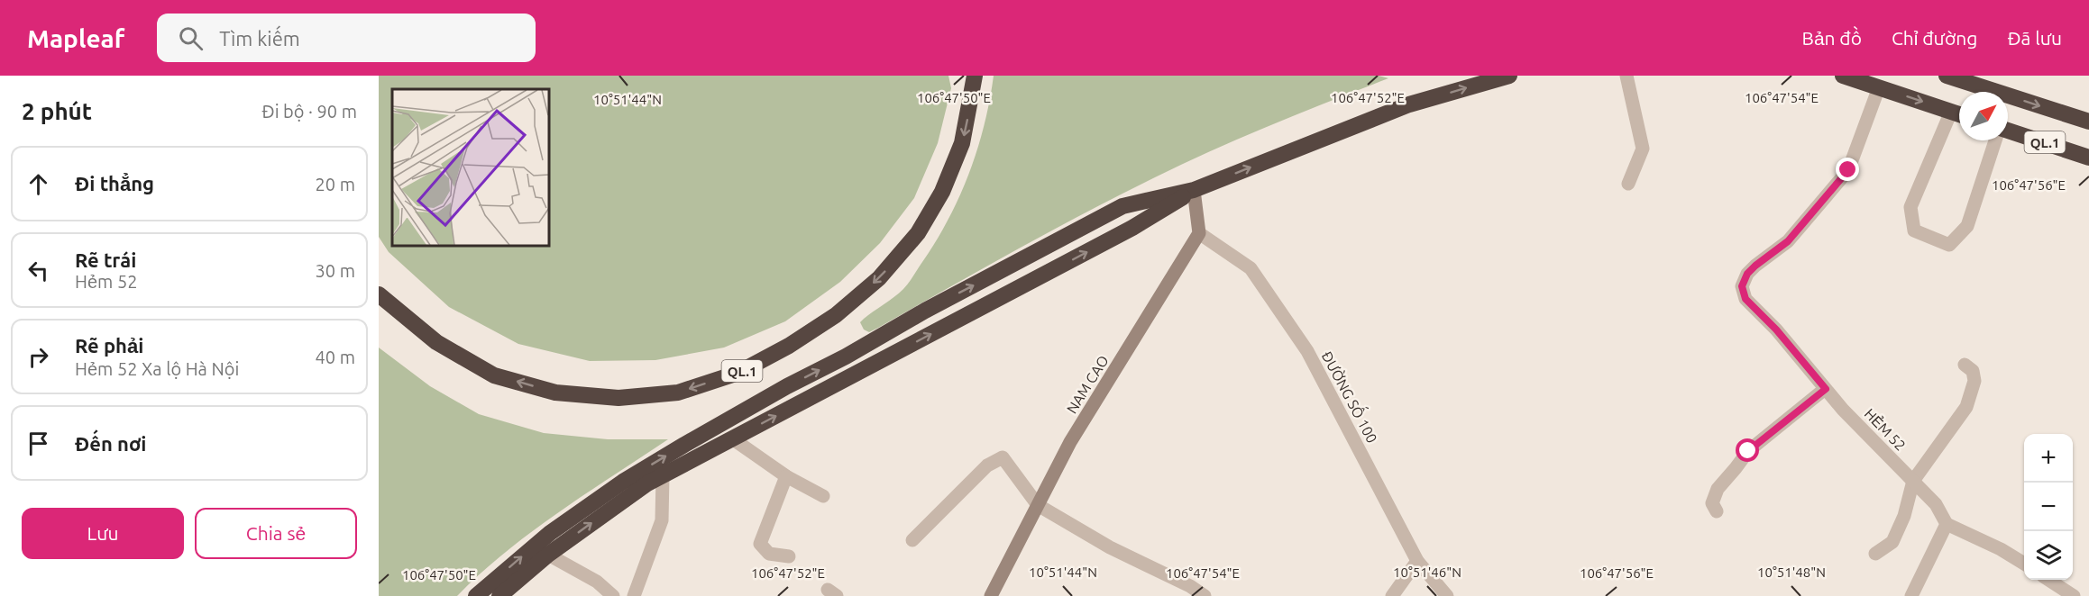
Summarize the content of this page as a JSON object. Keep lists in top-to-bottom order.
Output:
{
  "streets": {
    "highway": ["QL.1"],
    "street": ["NAM CAO", "ĐƯỜNG SỐ 100", "HẺM 52"]
  },
  "crossings": [
    ["NAM CAO", "ĐƯỜNG SỐ 100"]
  ],
  "north": "top right",
  "page": {
    "header": "Mapleaf",
    "search": "Tìm kiếm",
    "nav": ["Bản đồ", "Chỉ đường", "Đã lưu"],
    "heading": ["2 phút", "Đi bộ · 90 m"],
    "list": [
      ["Đi thẳng", "20 m"],
      ["Rẽ trái", "Hẻm 52", "30 m"],
      ["Rẽ phải", "Hẻm 52 Xa lộ Hà Nội", "40 m"],
      "Đến nơi"
    ],
    "map_buttons": ["+", "−"],
    "buttons": ["Lưu", "Chia sẻ"]
  },
  "coordinates": [
    "106°47'50\"E",
    "106°47'52\"E",
    "106°47'54\"E",
    "10°51'44\"N",
    "106°47'56\"E",
    "10°51'46\"N",
    "10°51'48\"N"
  ]
}
